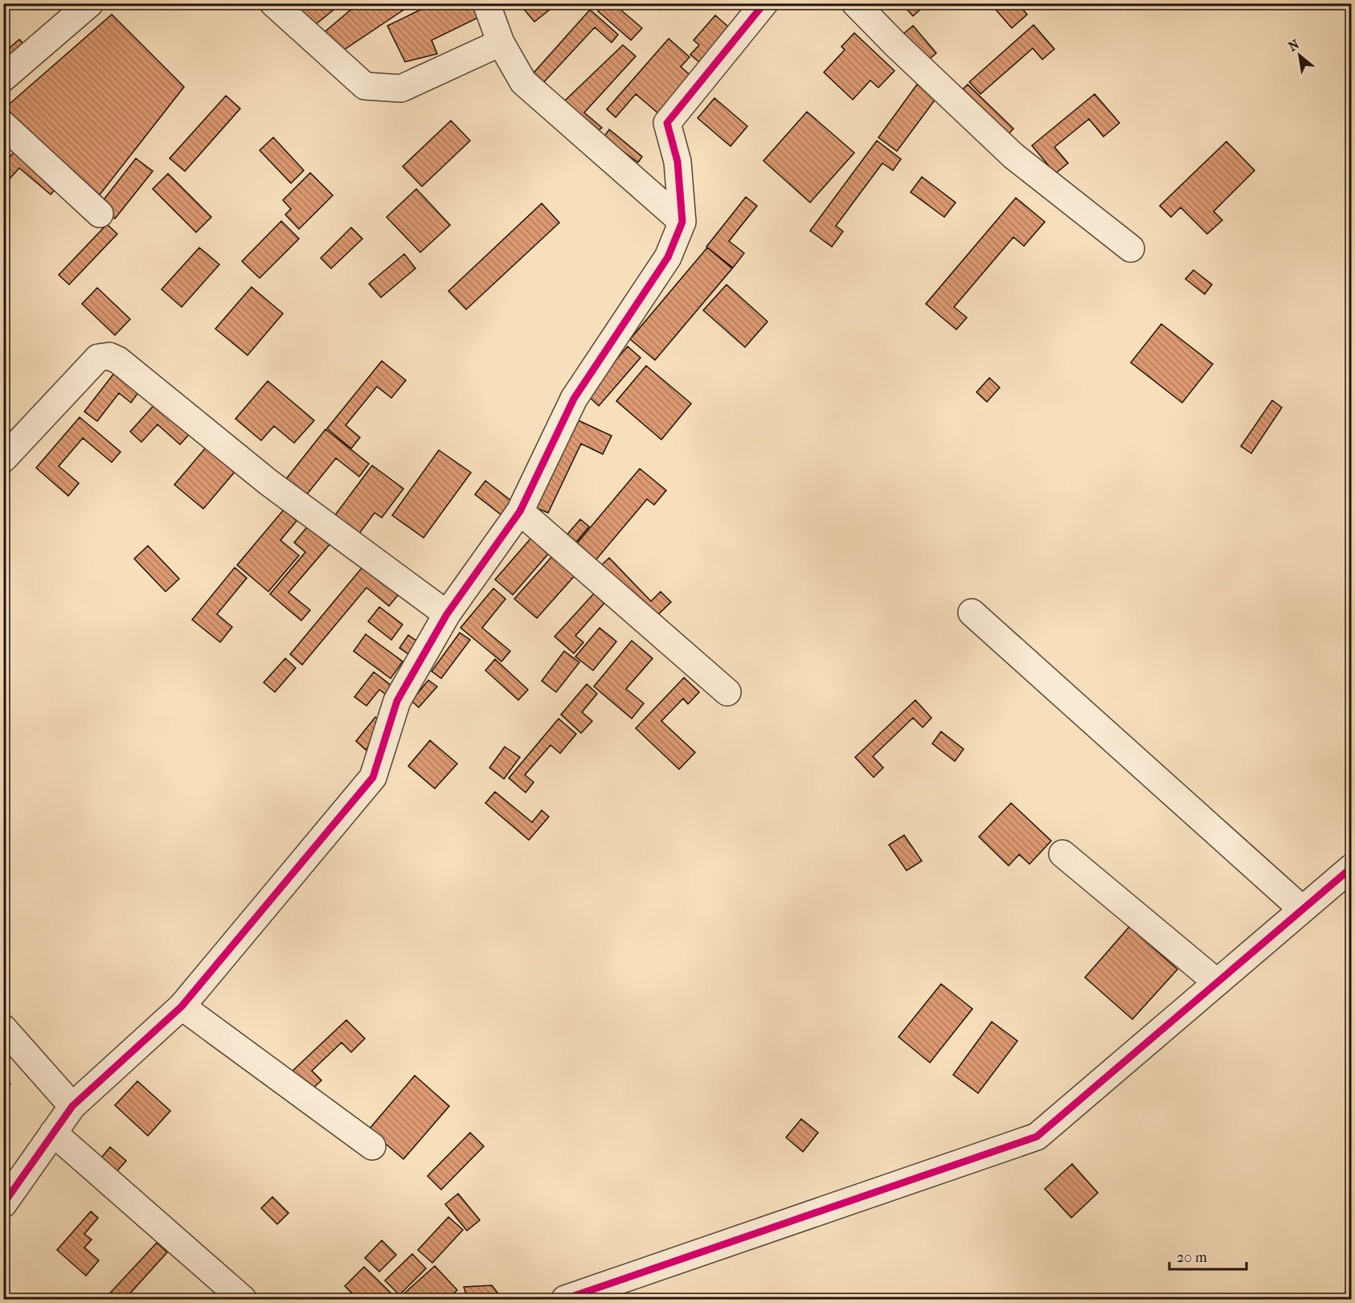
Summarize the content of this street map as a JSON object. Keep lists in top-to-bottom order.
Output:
{
  "scale_bar": "20 m",
  "north": "top left"
}
